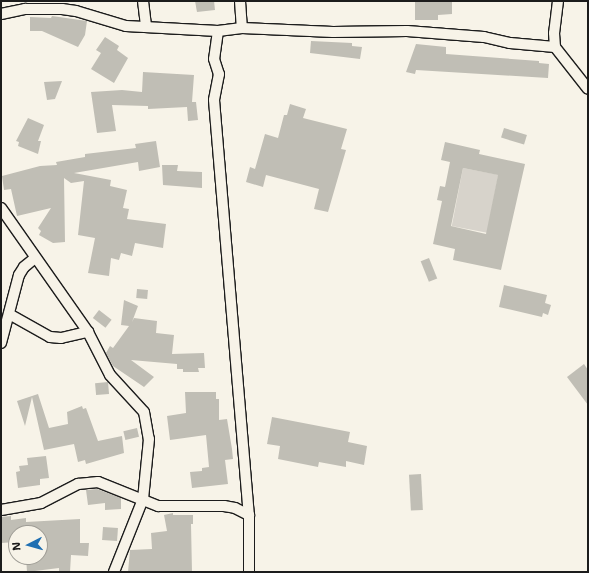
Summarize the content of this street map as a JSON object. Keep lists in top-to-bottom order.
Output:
{
  "north": "left"
}
